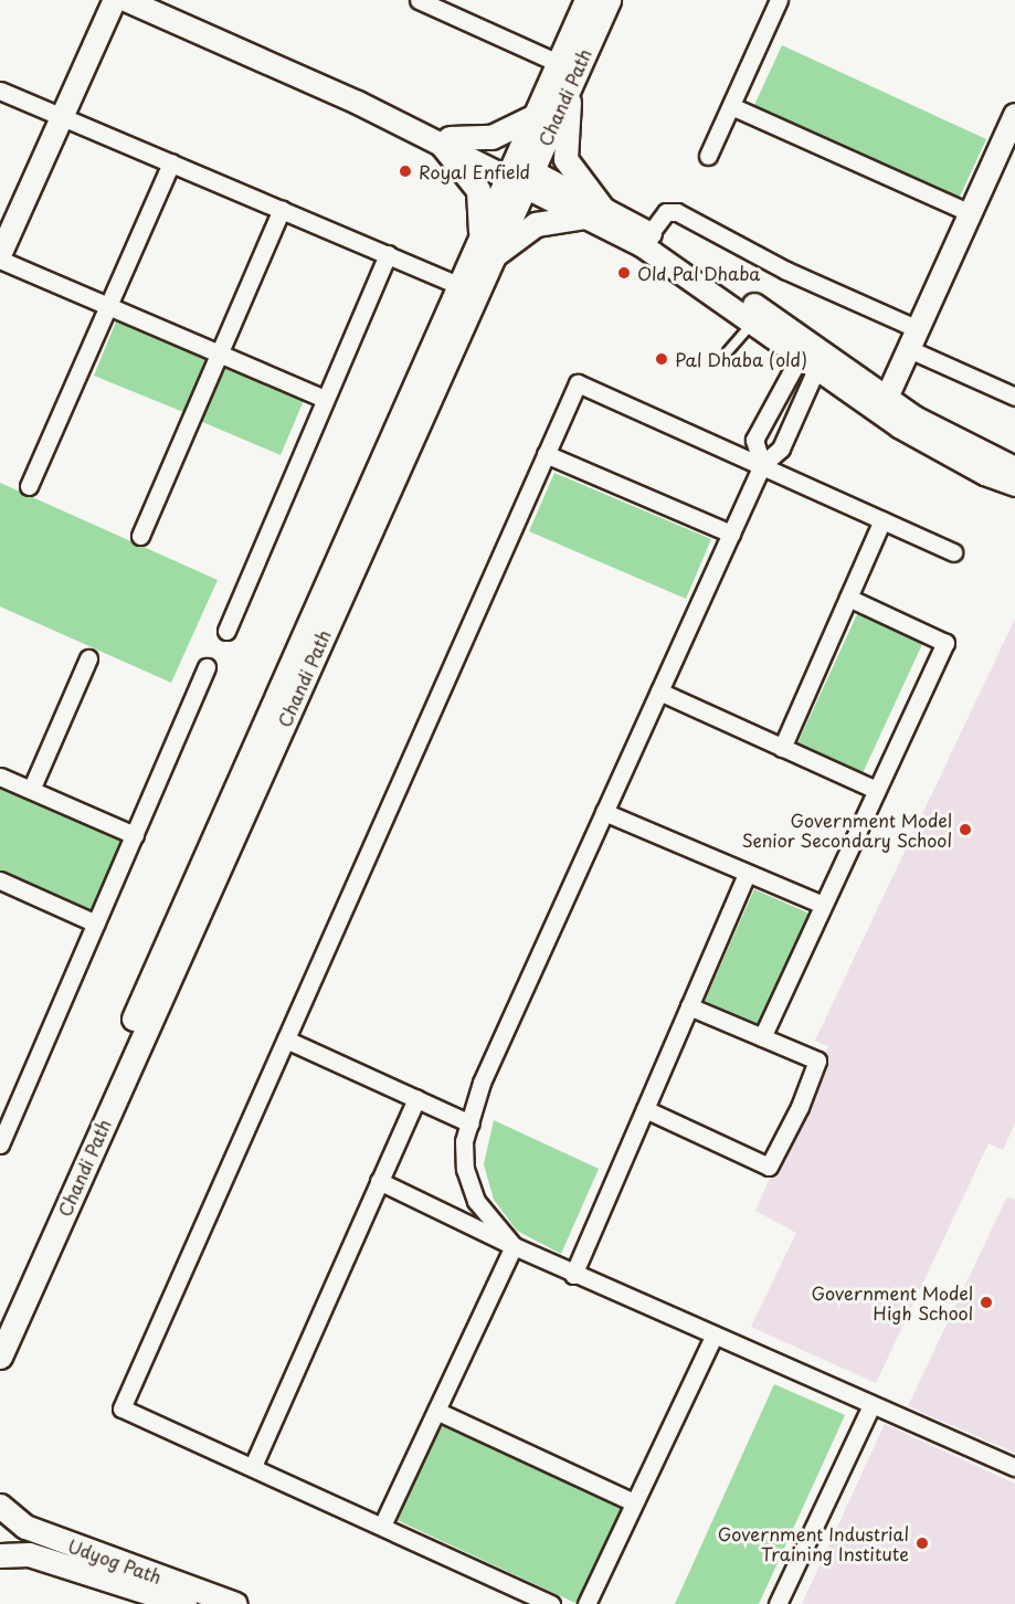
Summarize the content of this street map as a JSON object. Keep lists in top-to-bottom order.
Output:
{
  "streets": {
    "main road": ["Chandi Path", "Udyog Path"]
  },
  "places": [
    "Royal Enfield",
    "Old Pal Dhaba",
    "Pal Dhaba (old)",
    "Government Model Senior Secondary School",
    "Government Model High School",
    "Government Industrial Training Institute"
  ]
}
